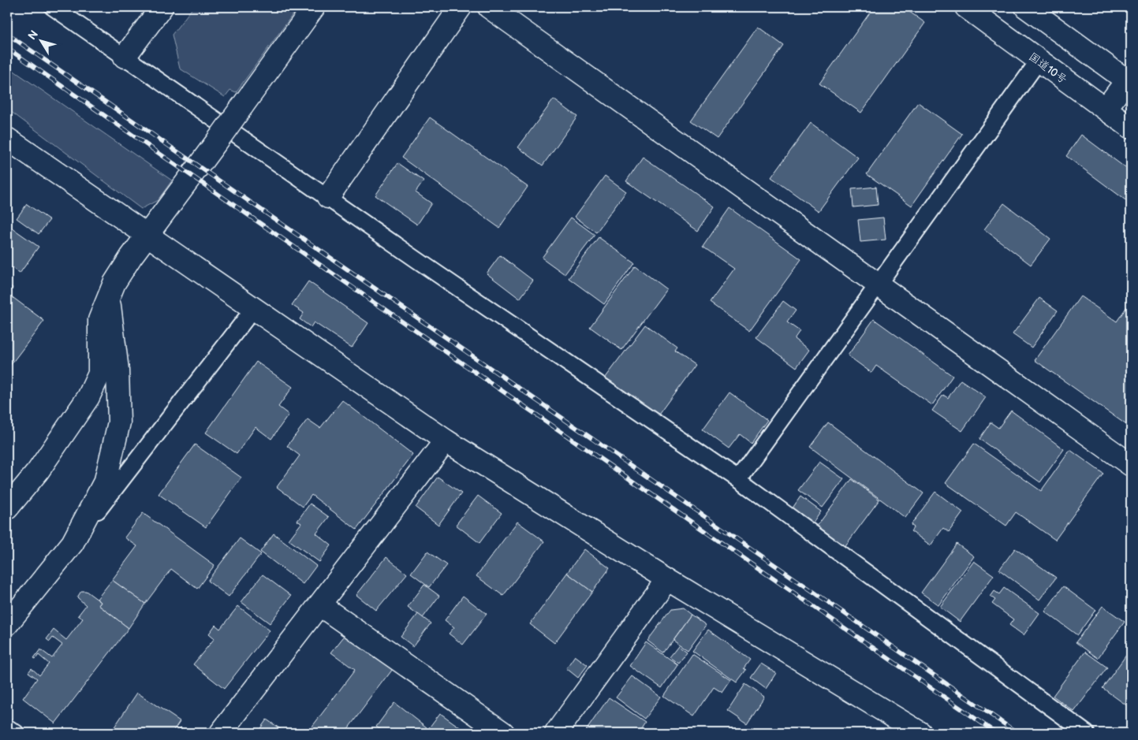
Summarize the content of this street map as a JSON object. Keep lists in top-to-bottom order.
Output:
{
  "streets": {
    "main road": ["国道10号"]
  },
  "north": "top left"
}
